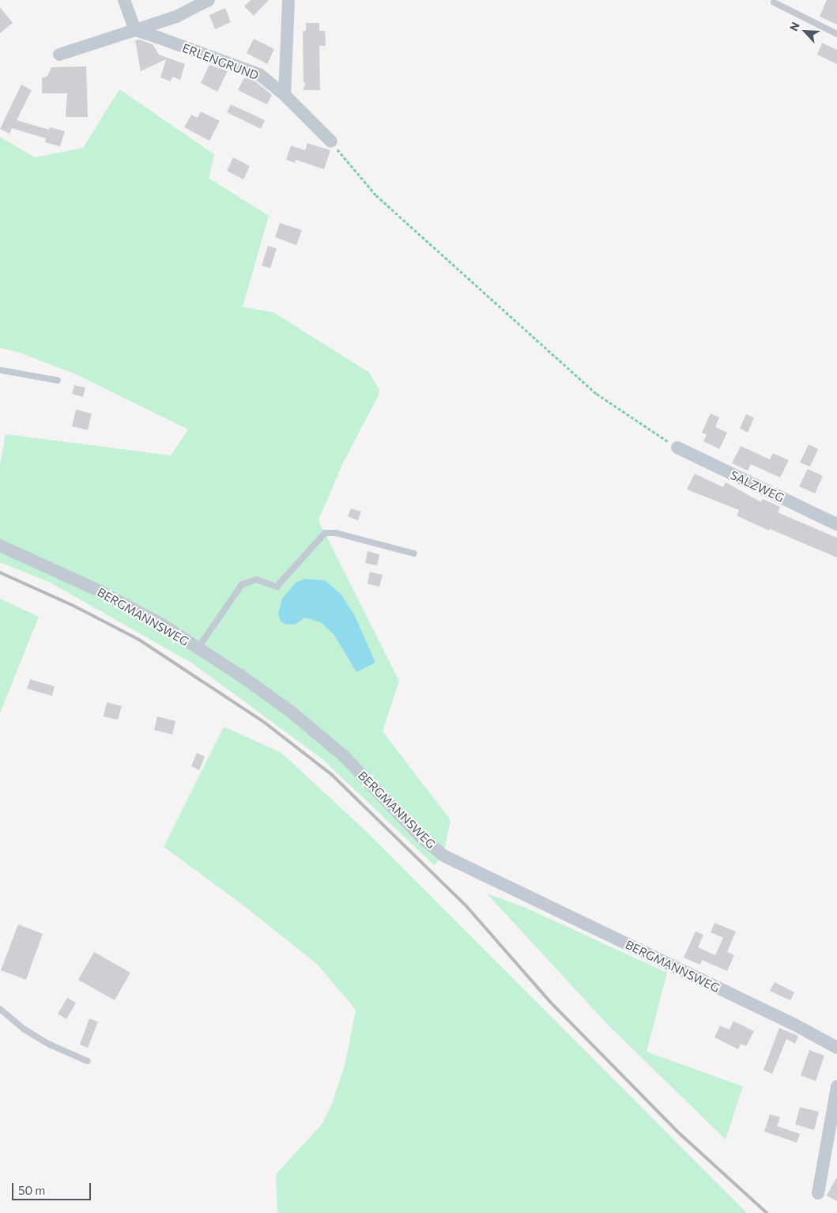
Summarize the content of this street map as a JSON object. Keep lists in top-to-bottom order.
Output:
{
  "streets": {
    "street": ["ERLENGRUND", "SALZWEG", "BERGMANNSWEG"]
  },
  "scale_bar": "50 m",
  "north": "top left"
}
